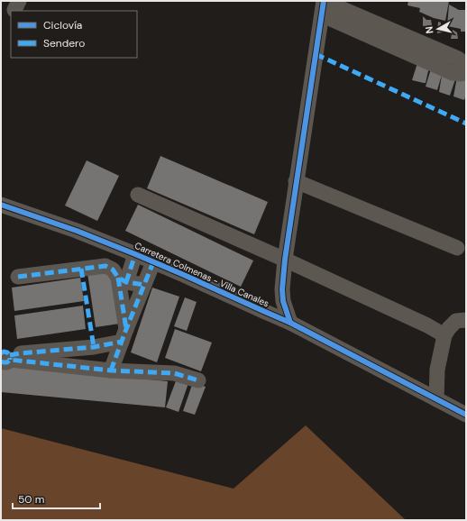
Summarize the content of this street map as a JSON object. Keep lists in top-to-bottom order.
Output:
{
  "streets": {
    "street": ["Carretera Colmenas - Villa Canales"]
  },
  "legend": ["Ciclovía", "Sendero"],
  "scale_bar": "50 m",
  "north": "left"
}
